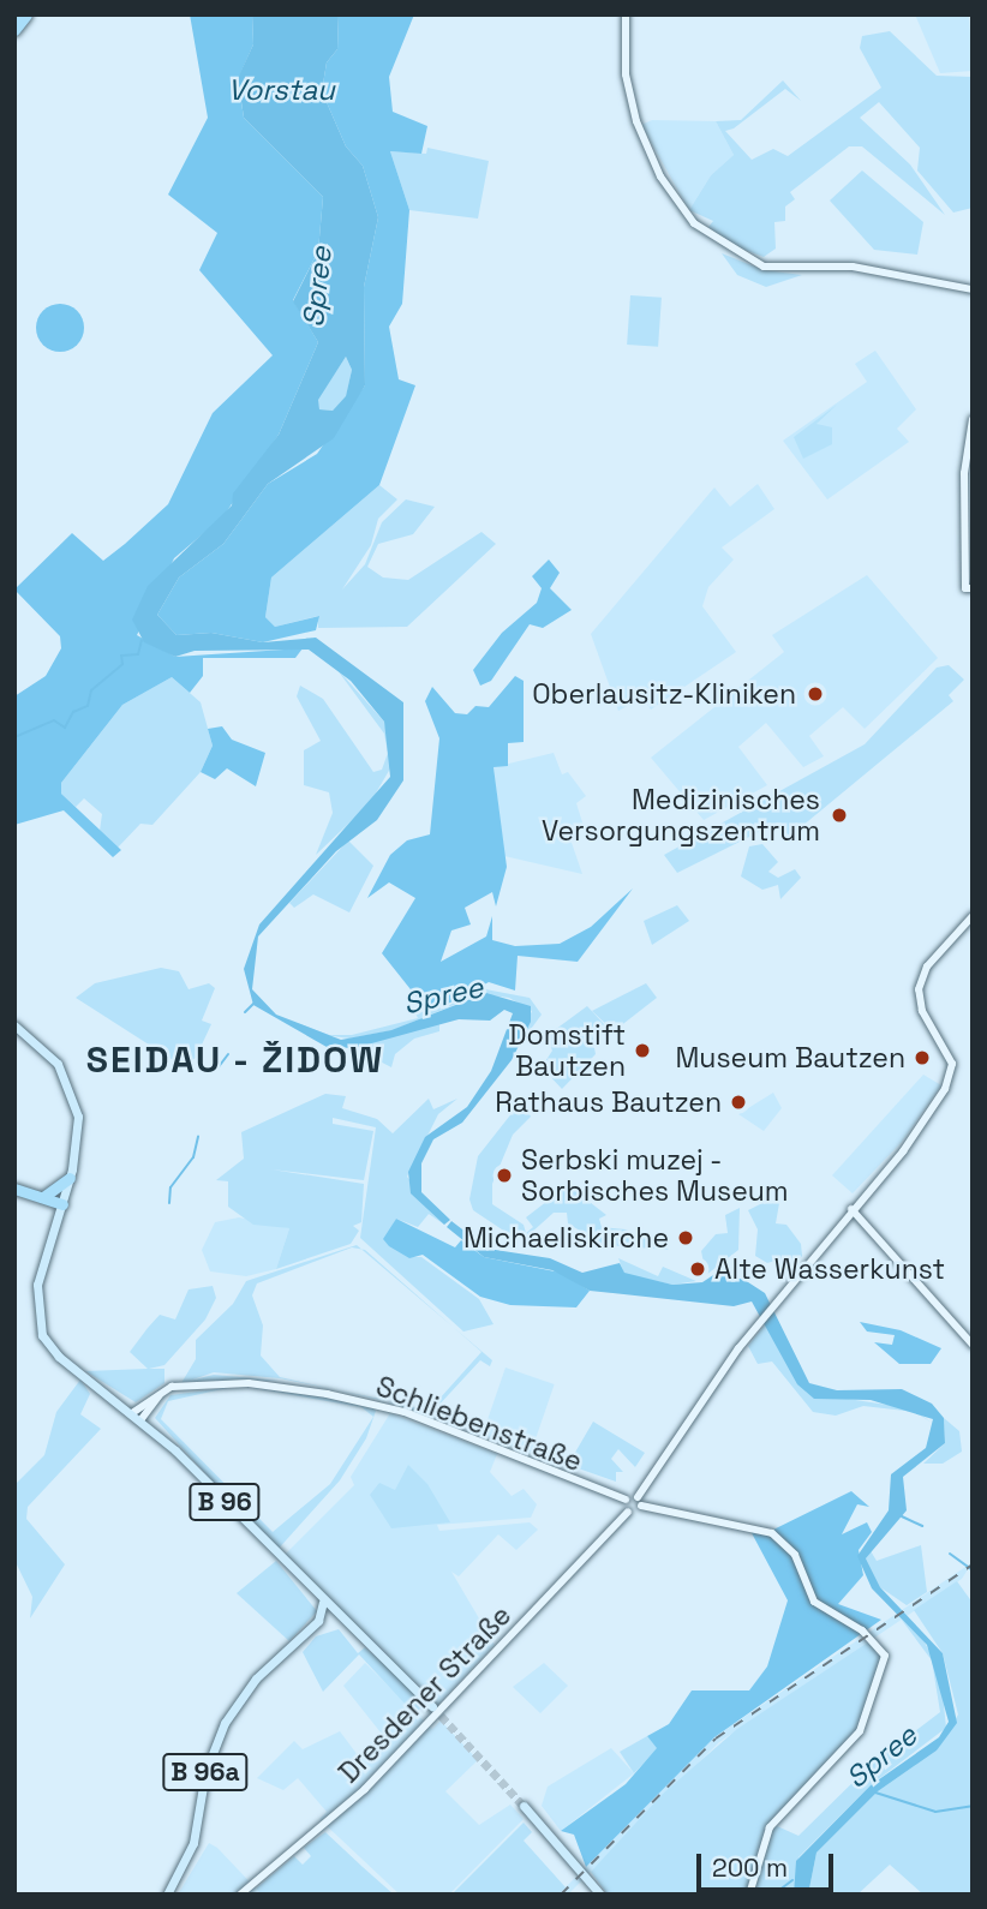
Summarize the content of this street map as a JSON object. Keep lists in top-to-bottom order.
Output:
{
  "streets": {
    "main road": [
      "Schliebenstraße",
      "B 96",
      "Dresdener Straße",
      "B 96a"
    ]
  },
  "crossings": [
    ["Schliebenstraße", "B 96"],
    ["B 96", "B 96a"]
  ],
  "districts": ["SEIDAU - ŽIDOW"],
  "water": ["Vorstau", "Spree"],
  "places": [
    "Oberlausitz-Kliniken",
    "Medizinisches Versorgungszentrum",
    "Domstift Bautzen",
    "Museum Bautzen",
    "Rathaus Bautzen",
    "Serbski muzej - Sorbisches Museum",
    "Michaeliskirche",
    "Alte Wasserkunst"
  ],
  "scale_bar": "200 m"
}
